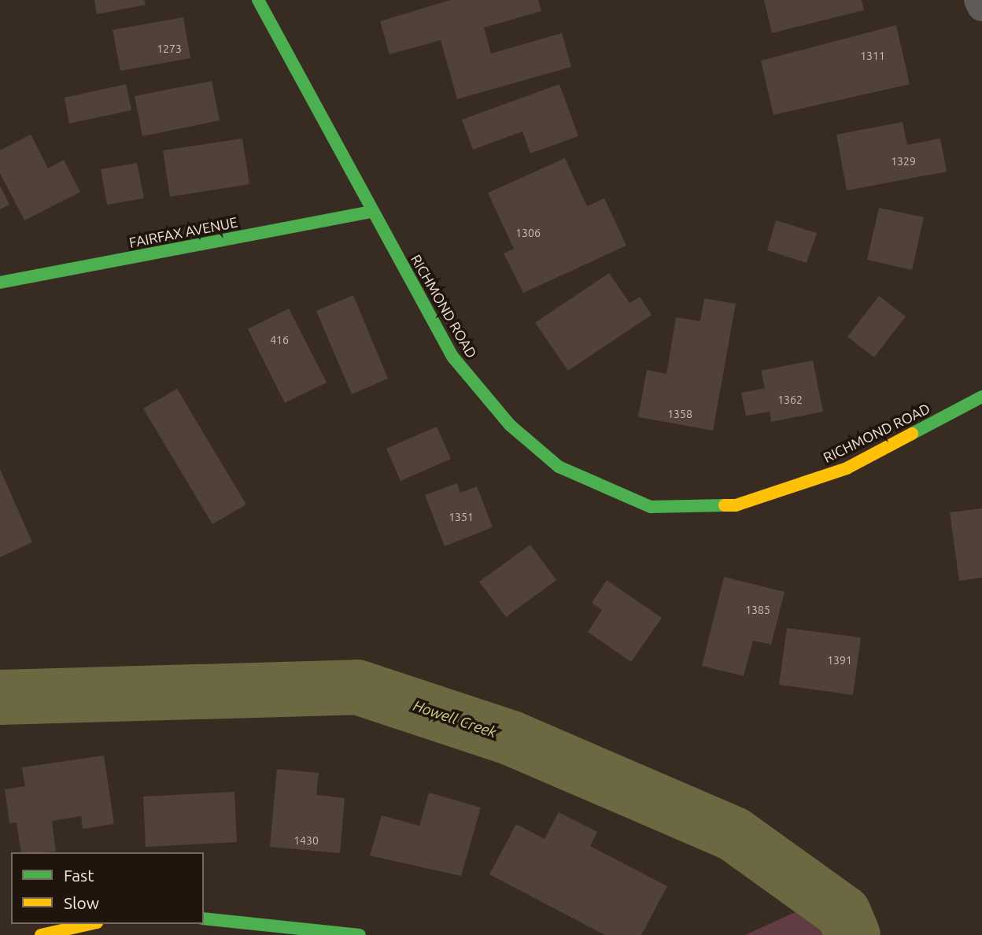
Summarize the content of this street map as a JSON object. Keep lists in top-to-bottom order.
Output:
{
  "streets": {
    "street": ["FAIRFAX AVENUE", "RICHMOND ROAD"]
  },
  "crossings": [
    ["FAIRFAX AVENUE", "RICHMOND ROAD"]
  ],
  "water": ["Howell Creek"],
  "house_numbers": [
    "1273",
    "1311",
    "1329",
    "1306",
    "416",
    "1362",
    "1358",
    "1351",
    "1385",
    "1391",
    "1430"
  ],
  "legend": ["Fast", "Slow"]
}
